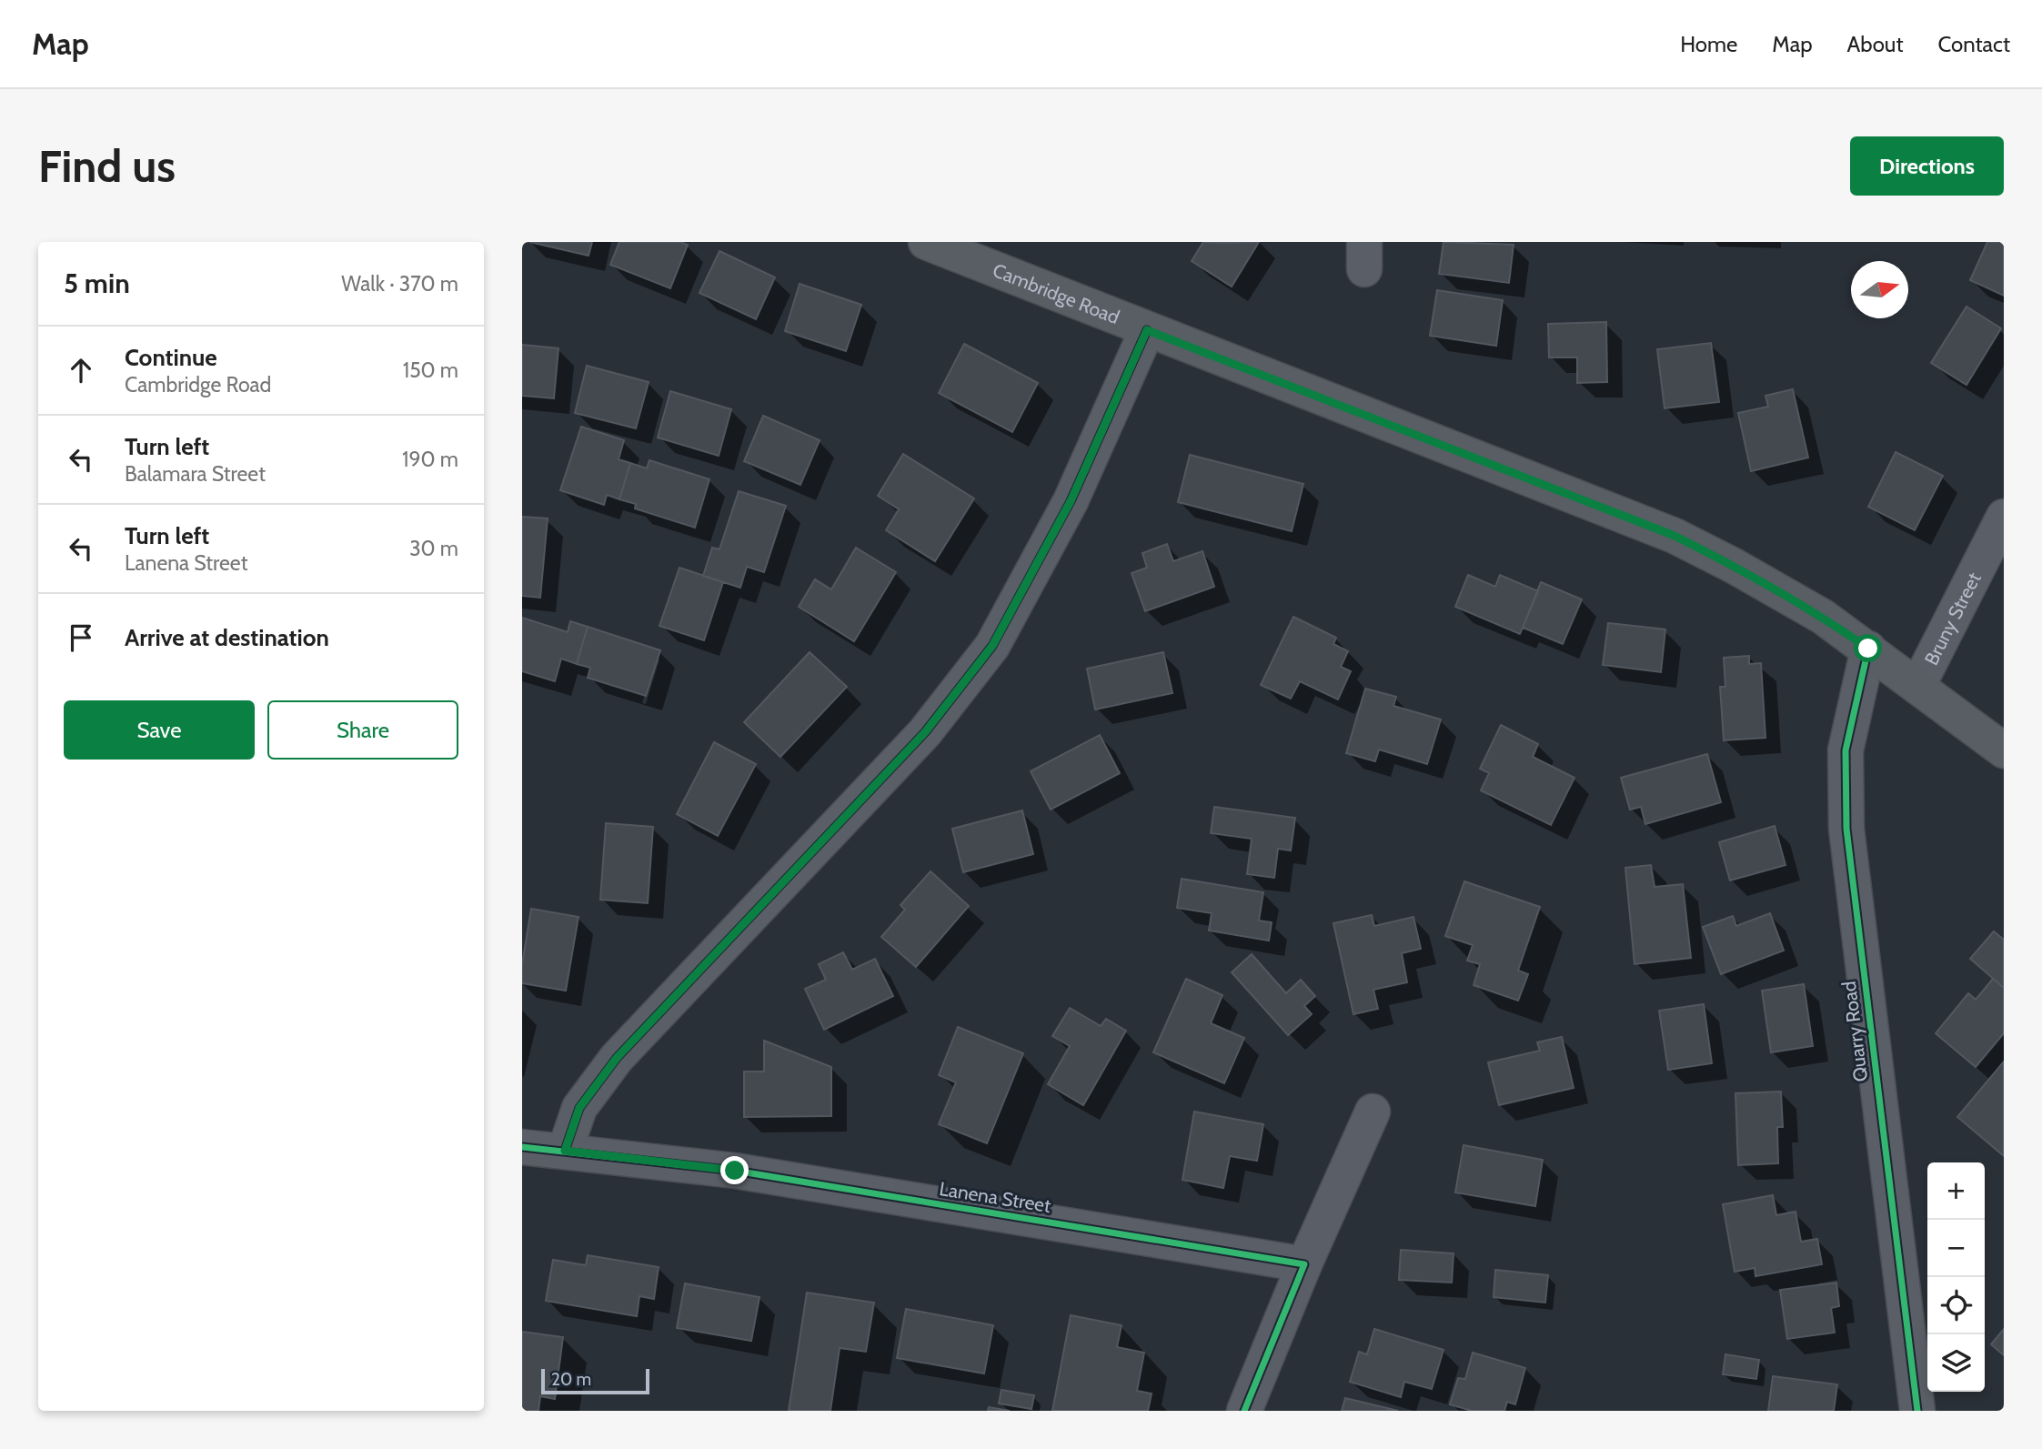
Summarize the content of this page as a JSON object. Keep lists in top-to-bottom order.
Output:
{
  "streets": {
    "main road": ["Cambridge Road"],
    "street": ["Bruny Street", "Quarry Road", "Lanena Street"]
  },
  "crossings": [
    ["Cambridge Road", "Bruny Street"],
    ["Cambridge Road", "Quarry Road"]
  ],
  "scale_bar": "20 m",
  "north": "right",
  "page": {
    "header": "Map",
    "nav": [
      "Home",
      "Map",
      "About",
      "Contact"
    ],
    "buttons": [
      "Directions",
      ["Save", "Share"]
    ],
    "title": "Find us",
    "heading": ["5 min", "Walk · 370 m"],
    "list": [
      ["Continue", "Cambridge Road", "150 m"],
      ["Turn left", "Balamara Street", "190 m"],
      ["Turn left", "Lanena Street", "30 m"],
      "Arrive at destination"
    ],
    "map_buttons": ["+", "−"],
    "scale": "20 m"
  }
}
